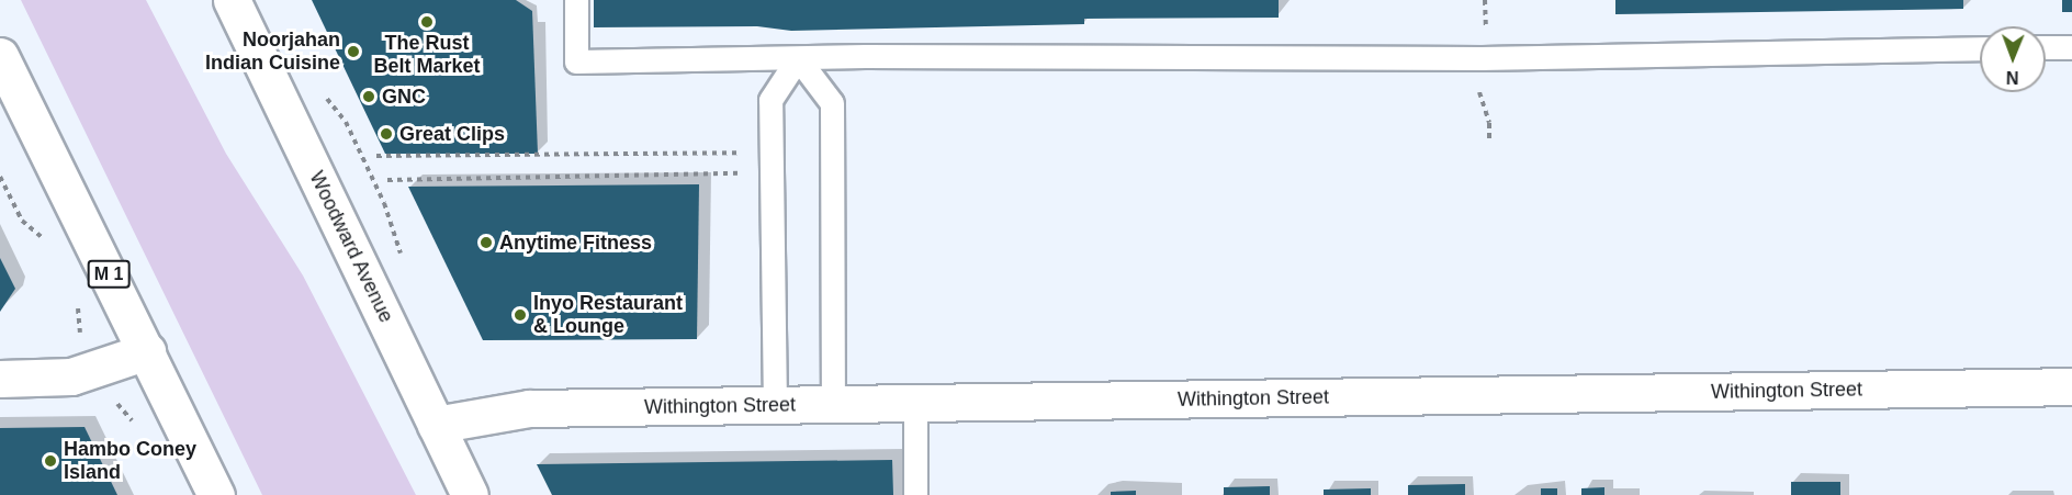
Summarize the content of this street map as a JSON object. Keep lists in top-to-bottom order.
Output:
{
  "streets": {
    "street": ["Woodward Avenue", "M 1", "Withington Street"]
  },
  "crossings": [
    ["Woodward Avenue", "Withington Street"]
  ],
  "places": [
    "The Rust Belt Market",
    "Noorjahan Indian Cuisine",
    "GNC",
    "Great Clips",
    "Anytime Fitness",
    "Inyo Restaurant & Lounge",
    "Hambo Coney Island"
  ],
  "north": "bottom"
}
